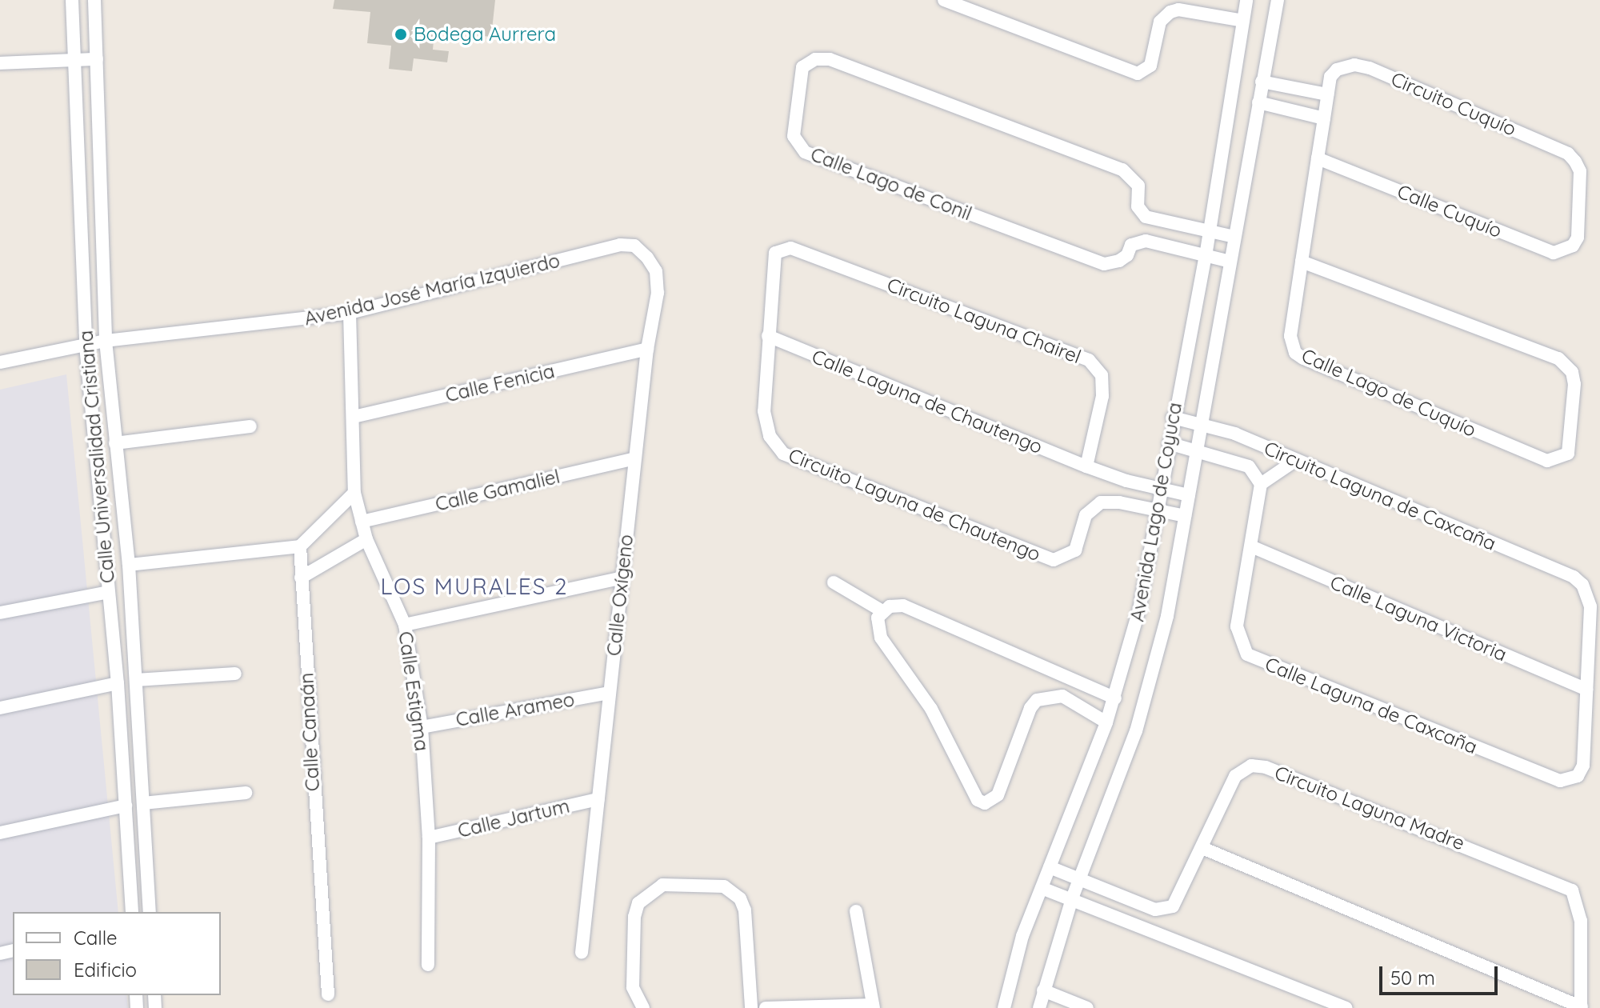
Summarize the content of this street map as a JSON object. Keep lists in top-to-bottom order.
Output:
{
  "streets": {
    "street": [
      "Circuito Cuquío",
      "Calle Lago de Conil",
      "Calle Cuquío",
      "Avenida José María Izquierdo",
      "Circuito Laguna Chairel",
      "Calle Fenicia",
      "Calle Lago de Cuquío",
      "Calle Laguna de Chautengo",
      "Calle Universalidad Cristiana",
      "Calle Gamaliel",
      "Circuito Laguna de Caxcaña",
      "Circuito Laguna de Chautengo",
      "Avenida Lago de Coyuca",
      "Calle Oxígeno",
      "Calle Laguna Victoria",
      "Calle Estigma",
      "Calle Laguna de Caxcaña",
      "Calle Arameo",
      "Calle Canaán",
      "Circuito Laguna Madre",
      "Calle Jartum"
    ]
  },
  "crossings": [
    ["Circuito Cuquío", "Calle Cuquío"],
    ["Circuito Cuquío", "Calle Lago de Cuquío"],
    ["Calle Lago de Conil", "Avenida Lago de Coyuca"],
    ["Calle Cuquío", "Calle Lago de Cuquío"],
    ["Avenida José María Izquierdo", "Calle Universalidad Cristiana"],
    ["Avenida José María Izquierdo", "Calle Oxígeno"],
    ["Avenida José María Izquierdo", "Calle Estigma"],
    ["Circuito Laguna Chairel", "Calle Laguna de Chautengo"],
    ["Circuito Laguna Chairel", "Circuito Laguna de Chautengo"],
    ["Calle Fenicia", "Calle Oxígeno"],
    ["Calle Fenicia", "Calle Estigma"],
    ["Calle Laguna de Chautengo", "Circuito Laguna de Chautengo"],
    ["Calle Gamaliel", "Calle Oxígeno"],
    ["Calle Gamaliel", "Calle Estigma"],
    ["Circuito Laguna de Caxcaña", "Avenida Lago de Coyuca"],
    ["Circuito Laguna de Caxcaña", "Calle Laguna Victoria"],
    ["Circuito Laguna de Caxcaña", "Calle Laguna de Caxcaña"],
    ["Circuito Laguna de Chautengo", "Avenida Lago de Coyuca"],
    ["Avenida Lago de Coyuca", "Circuito Laguna Madre"],
    ["Calle Oxígeno", "Calle Arameo"],
    ["Calle Oxígeno", "Calle Jartum"],
    ["Calle Laguna Victoria", "Calle Laguna de Caxcaña"],
    ["Calle Estigma", "Calle Arameo"],
    ["Calle Estigma", "Calle Jartum"]
  ],
  "districts": ["LOS MURALES 2"],
  "places": ["Bodega Aurrera"],
  "legend": ["Calle", "Edificio"],
  "scale_bar": "50 m"
}
